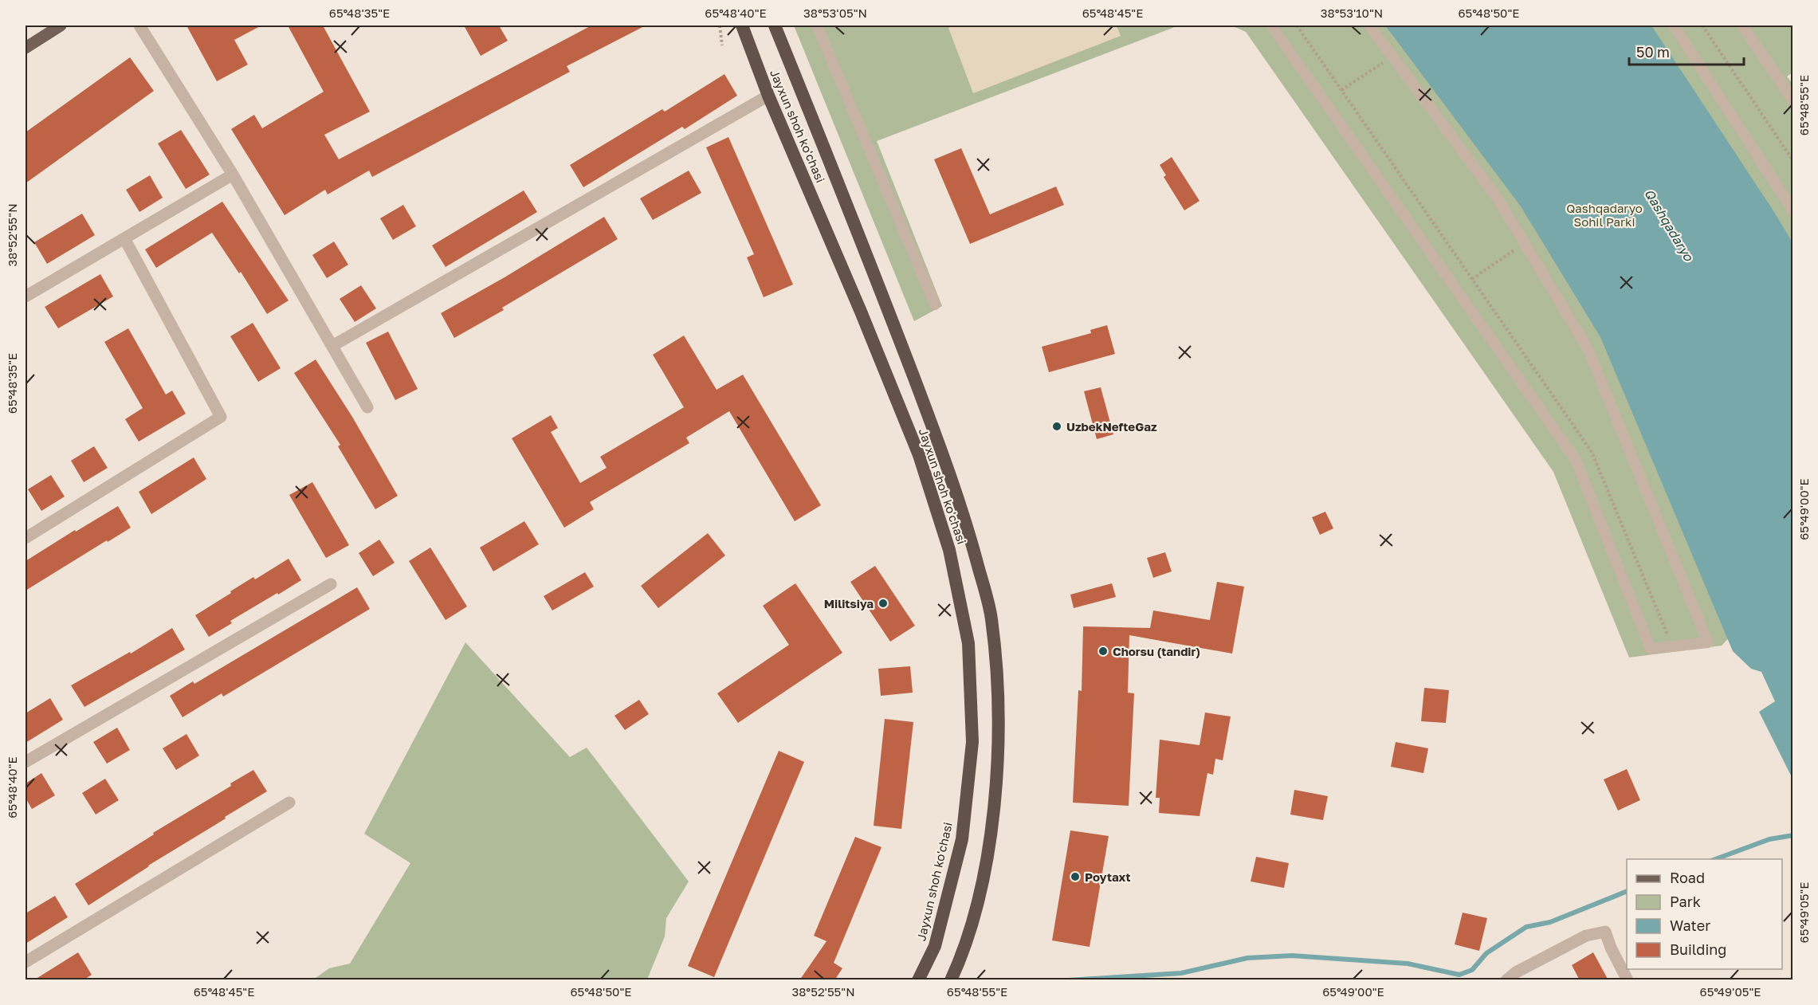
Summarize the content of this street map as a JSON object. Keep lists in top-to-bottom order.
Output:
{
  "streets": {
    "highway": ["Jayxun shoh ko'chasi"]
  },
  "water": ["Qashqadaryo"],
  "parks": ["Qashqadaryo Sohil Parki"],
  "places": [
    "UzbekNefteGaz",
    "Militsiya",
    "Chorsu (tandir)",
    "Poytaxt"
  ],
  "legend": [
    "Road",
    "Park",
    "Water",
    "Building"
  ],
  "scale_bar": "50 m",
  "coordinates": [
    "65°48'35\"E",
    "65°48'40\"E",
    "38°53'05\"N",
    "65°48'45\"E",
    "38°53'10\"N",
    "65°48'50\"E",
    "65°48'55\"E",
    "38°52'55\"N",
    "65°49'00\"E",
    "65°49'05\"E"
  ]
}
